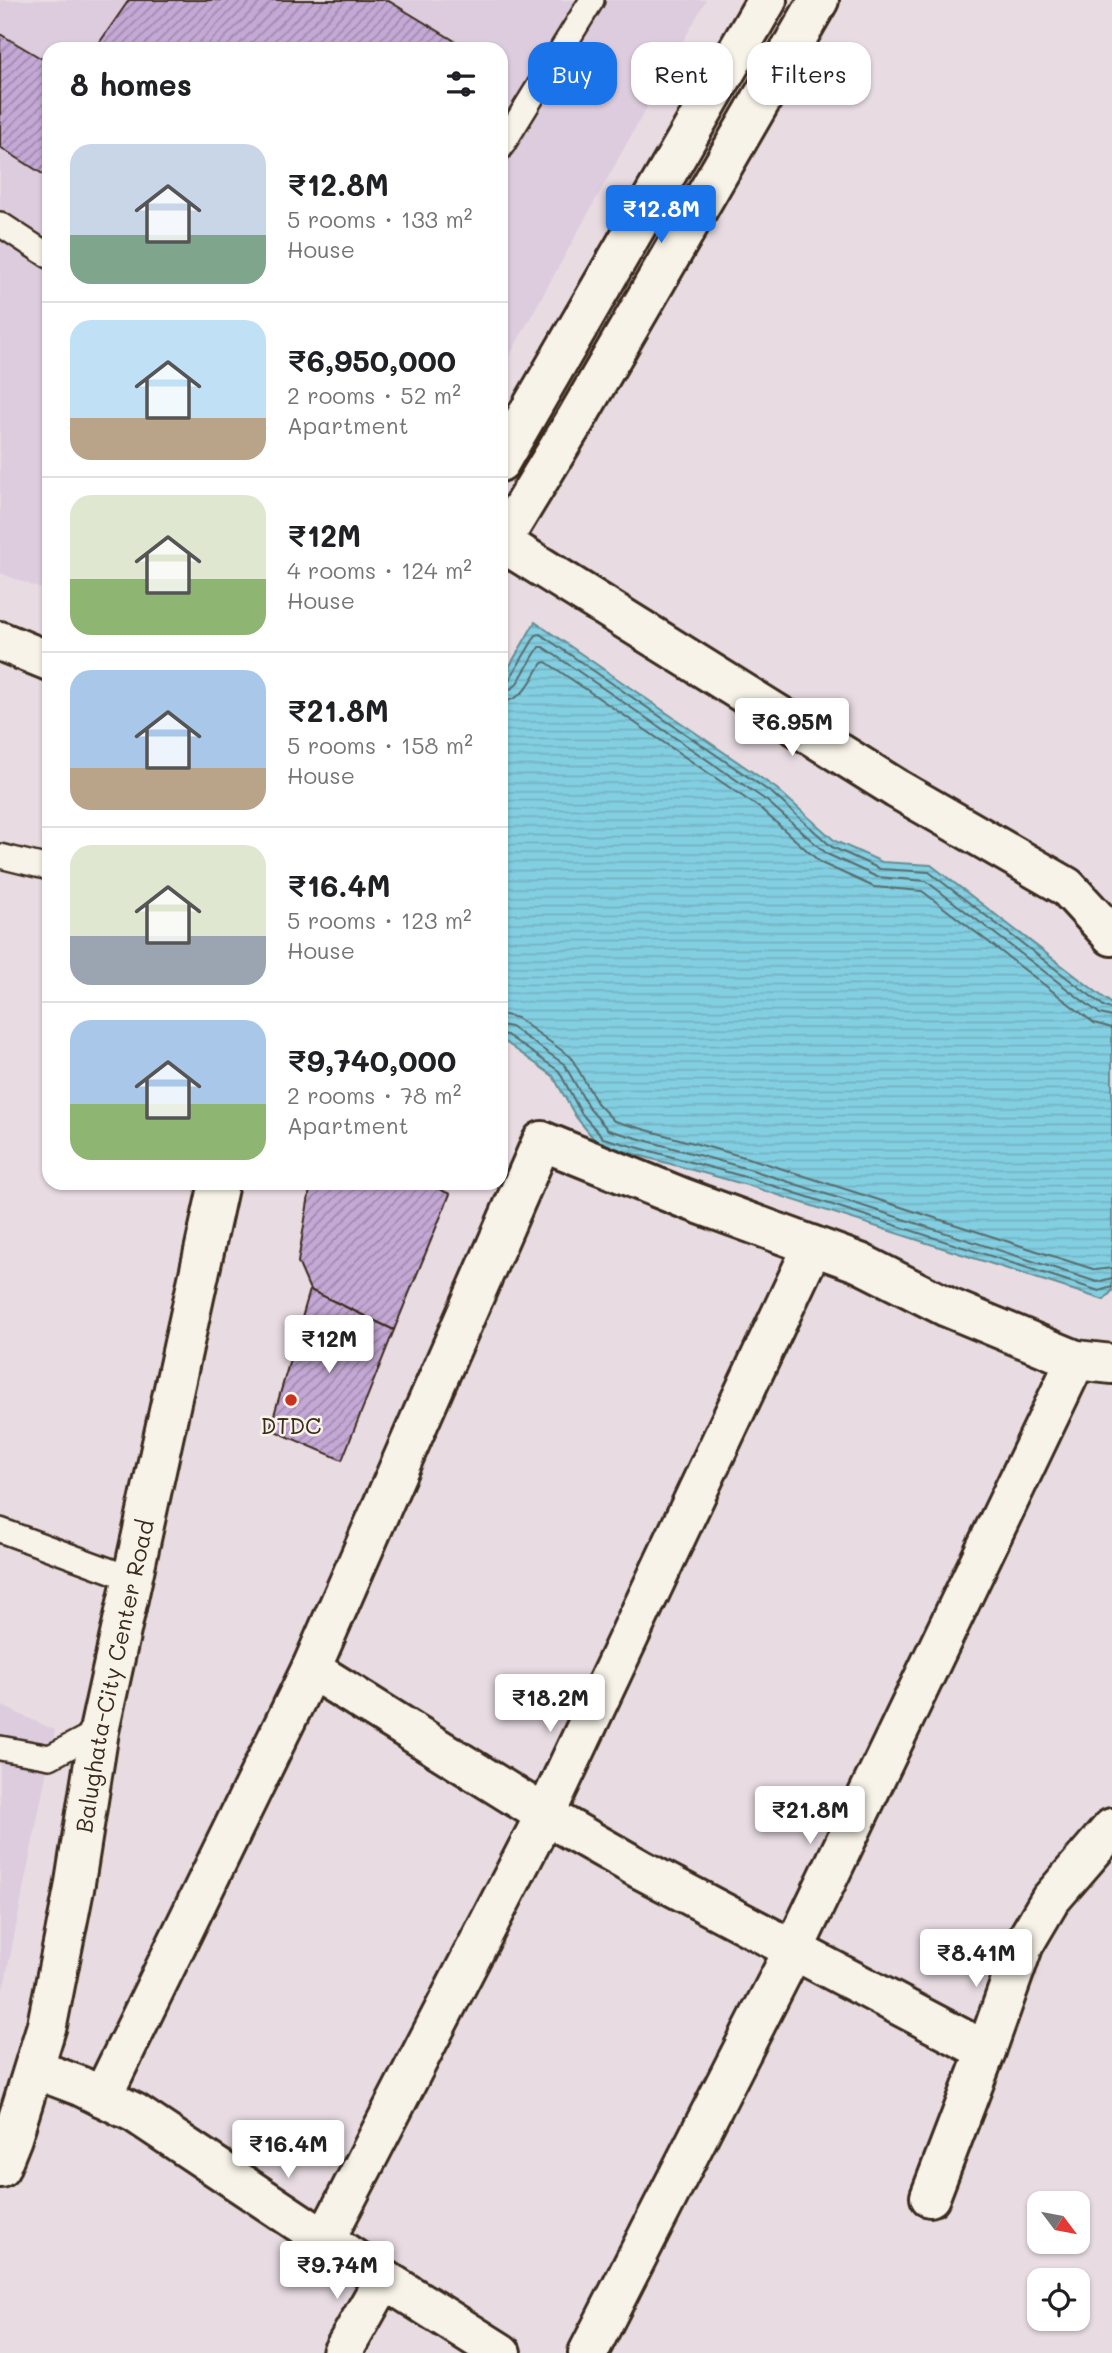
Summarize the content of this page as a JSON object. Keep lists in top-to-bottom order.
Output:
{
  "streets": {
    "street": ["Balughata-City Center Road"]
  },
  "places": ["DTDC"],
  "north": "bottom right",
  "page": {
    "chip": ["Buy", "Rent", "Filters"],
    "heading": "8 homes",
    "list": [
      {
        "name": "₹12.8M",
        "note": "5 rooms · 133 m² · House"
      },
      {
        "name": "₹6,950,000",
        "note": "2 rooms · 52 m² · Apartment"
      },
      {
        "name": "₹12M",
        "note": "4 rooms · 124 m² · House"
      },
      {
        "name": "₹21.8M",
        "note": "5 rooms · 158 m² · House"
      },
      {
        "name": "₹16.4M",
        "note": "5 rooms · 123 m² · House"
      },
      {
        "name": "₹9,740,000",
        "note": "2 rooms · 78 m² · Apartment"
      }
    ],
    "price": [
      "₹12.8M",
      "₹6.95M",
      "₹12M",
      "₹18.2M",
      "₹21.8M",
      "₹8.41M",
      "₹16.4M",
      "₹9.74M"
    ]
  }
}
